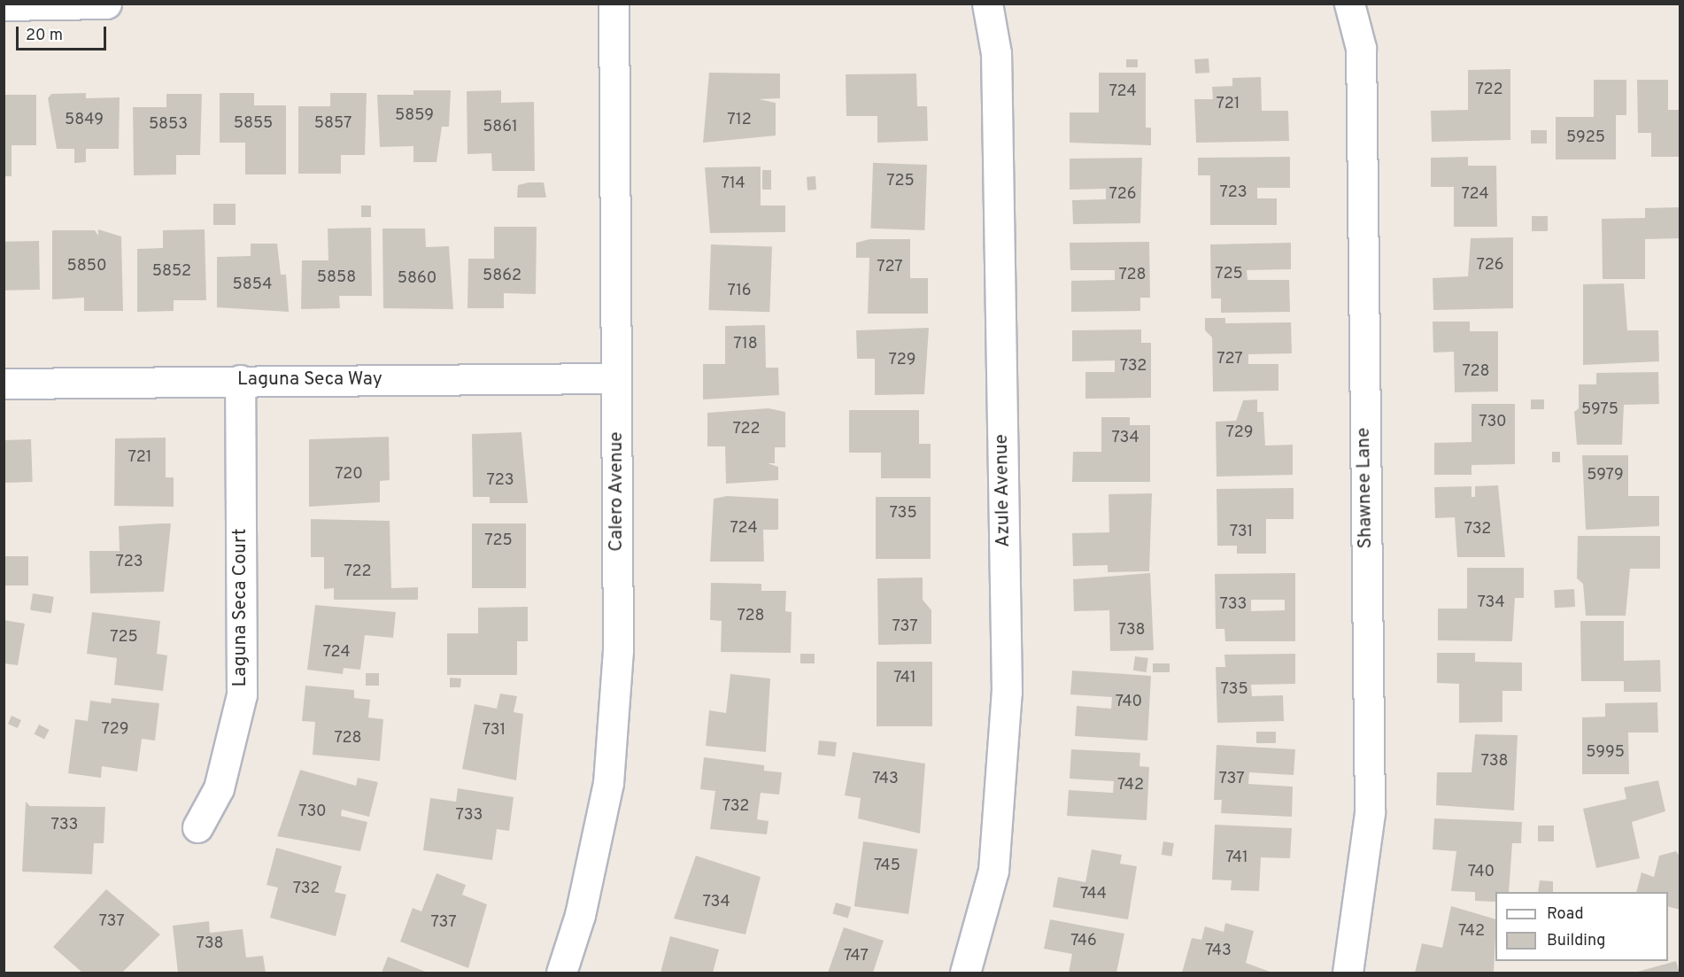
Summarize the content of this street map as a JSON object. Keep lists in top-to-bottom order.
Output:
{
  "streets": {
    "street": [
      "Laguna Seca Way",
      "Shawnee Lane",
      "Azule Avenue",
      "Calero Avenue",
      "Laguna Seca Court"
    ]
  },
  "crossings": [
    ["Laguna Seca Way", "Calero Avenue"],
    ["Laguna Seca Way", "Laguna Seca Court"]
  ],
  "house_numbers": [
    "722",
    "724",
    "721",
    "5859",
    "5849",
    "712",
    "5855",
    "5857",
    "5853",
    "5861",
    "5925",
    "725",
    "714",
    "723",
    "726",
    "724",
    "726",
    "5850",
    "727",
    "5852",
    "725",
    "728",
    "5862",
    "5858",
    "5860",
    "5854",
    "716",
    "718",
    "727",
    "729",
    "732",
    "728",
    "5975",
    "730",
    "722",
    "729",
    "734",
    "721",
    "720",
    "5979",
    "723",
    "735",
    "724",
    "732",
    "731",
    "725",
    "723",
    "722",
    "734",
    "733",
    "728",
    "737",
    "738",
    "725",
    "724",
    "741",
    "735",
    "740",
    "729",
    "731",
    "728",
    "5995",
    "738",
    "743",
    "737",
    "742",
    "732",
    "730",
    "733",
    "733",
    "741",
    "745",
    "740",
    "732",
    "744",
    "734",
    "737",
    "737",
    "742",
    "746",
    "738",
    "743",
    "747"
  ],
  "legend": ["Road", "Building"],
  "scale_bar": "20 m"
}
